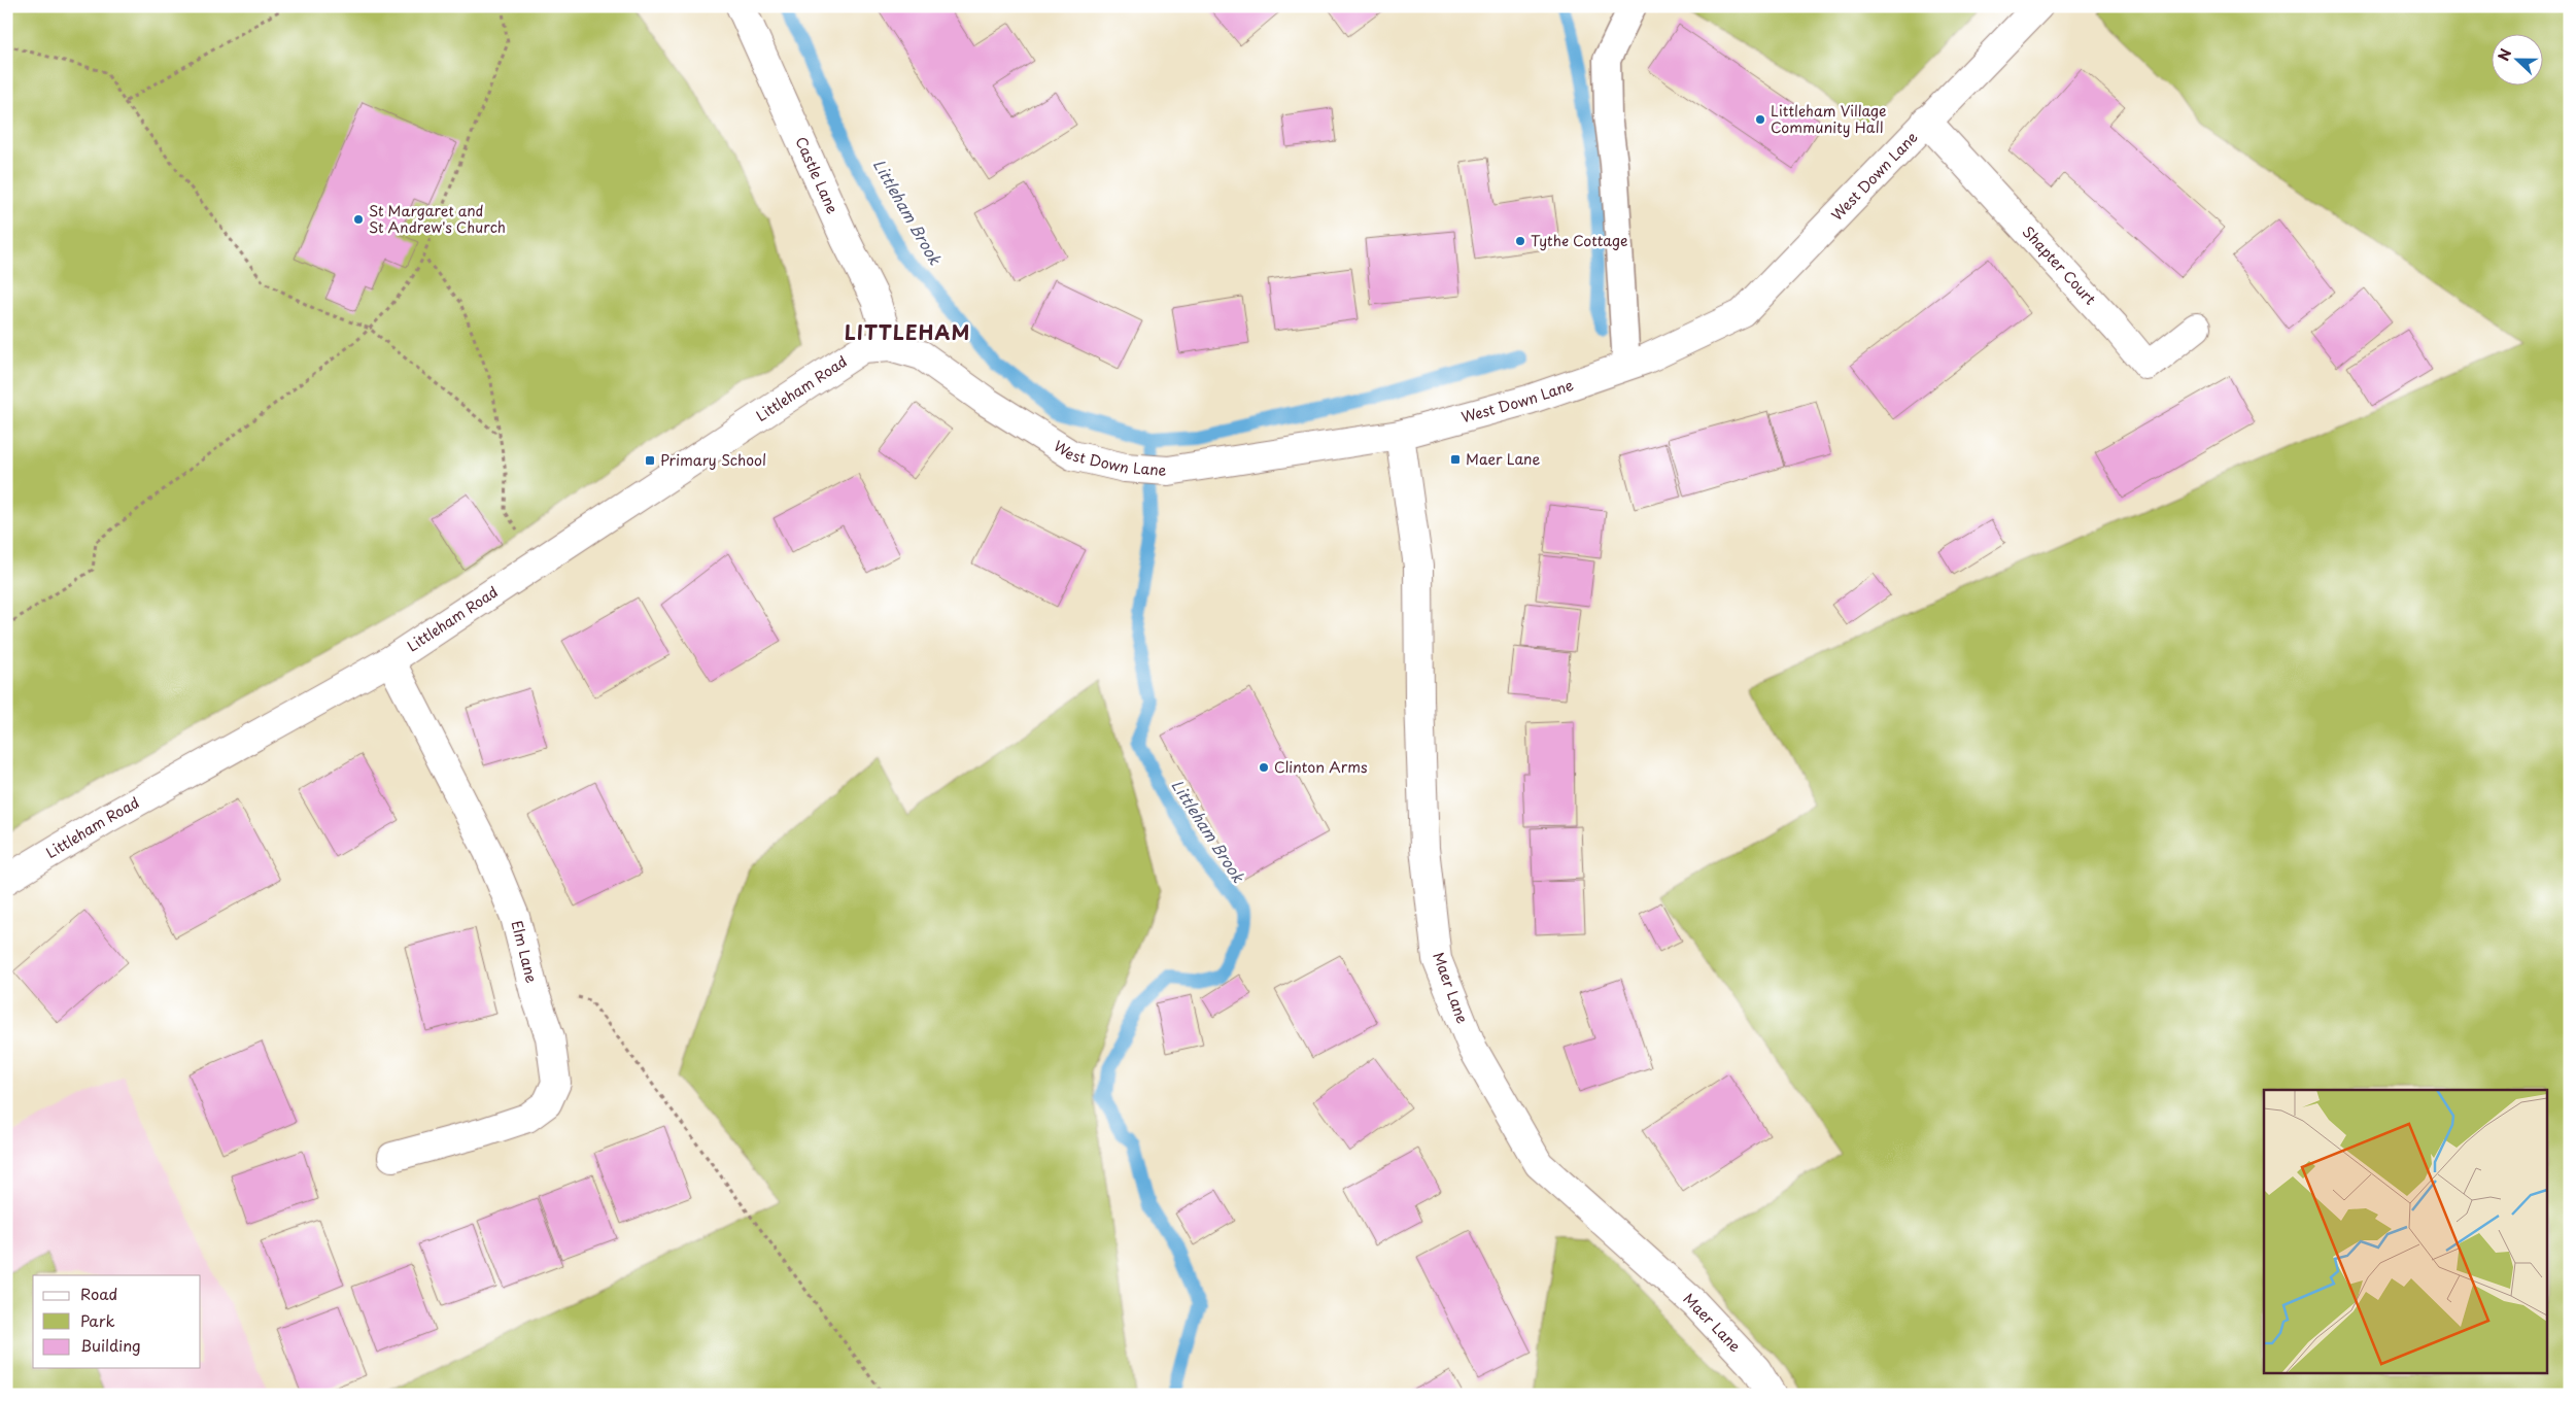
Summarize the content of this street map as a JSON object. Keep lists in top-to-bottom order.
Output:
{
  "streets": {
    "street": [
      "Castle Lane",
      "West Down Lane",
      "Shapter Court",
      "Littleham Road",
      "Elm Lane",
      "Maer Lane"
    ]
  },
  "crossings": [
    ["Castle Lane", "West Down Lane"],
    ["Castle Lane", "Littleham Road"],
    ["West Down Lane", "Shapter Court"],
    ["West Down Lane", "Littleham Road"],
    ["West Down Lane", "Maer Lane"],
    ["Littleham Road", "Elm Lane"]
  ],
  "districts": ["LITTLEHAM"],
  "water": ["Littleham Brook"],
  "places": {
    "other": [
      "Littleham Village Community Hall",
      "St Margaret and St Andrew's Church",
      "Tythe Cottage",
      "Clinton Arms"
    ],
    "transit": ["Maer Lane", "Primary School"]
  },
  "legend": ["Road", "Park", "Building"],
  "north": "left"
}
